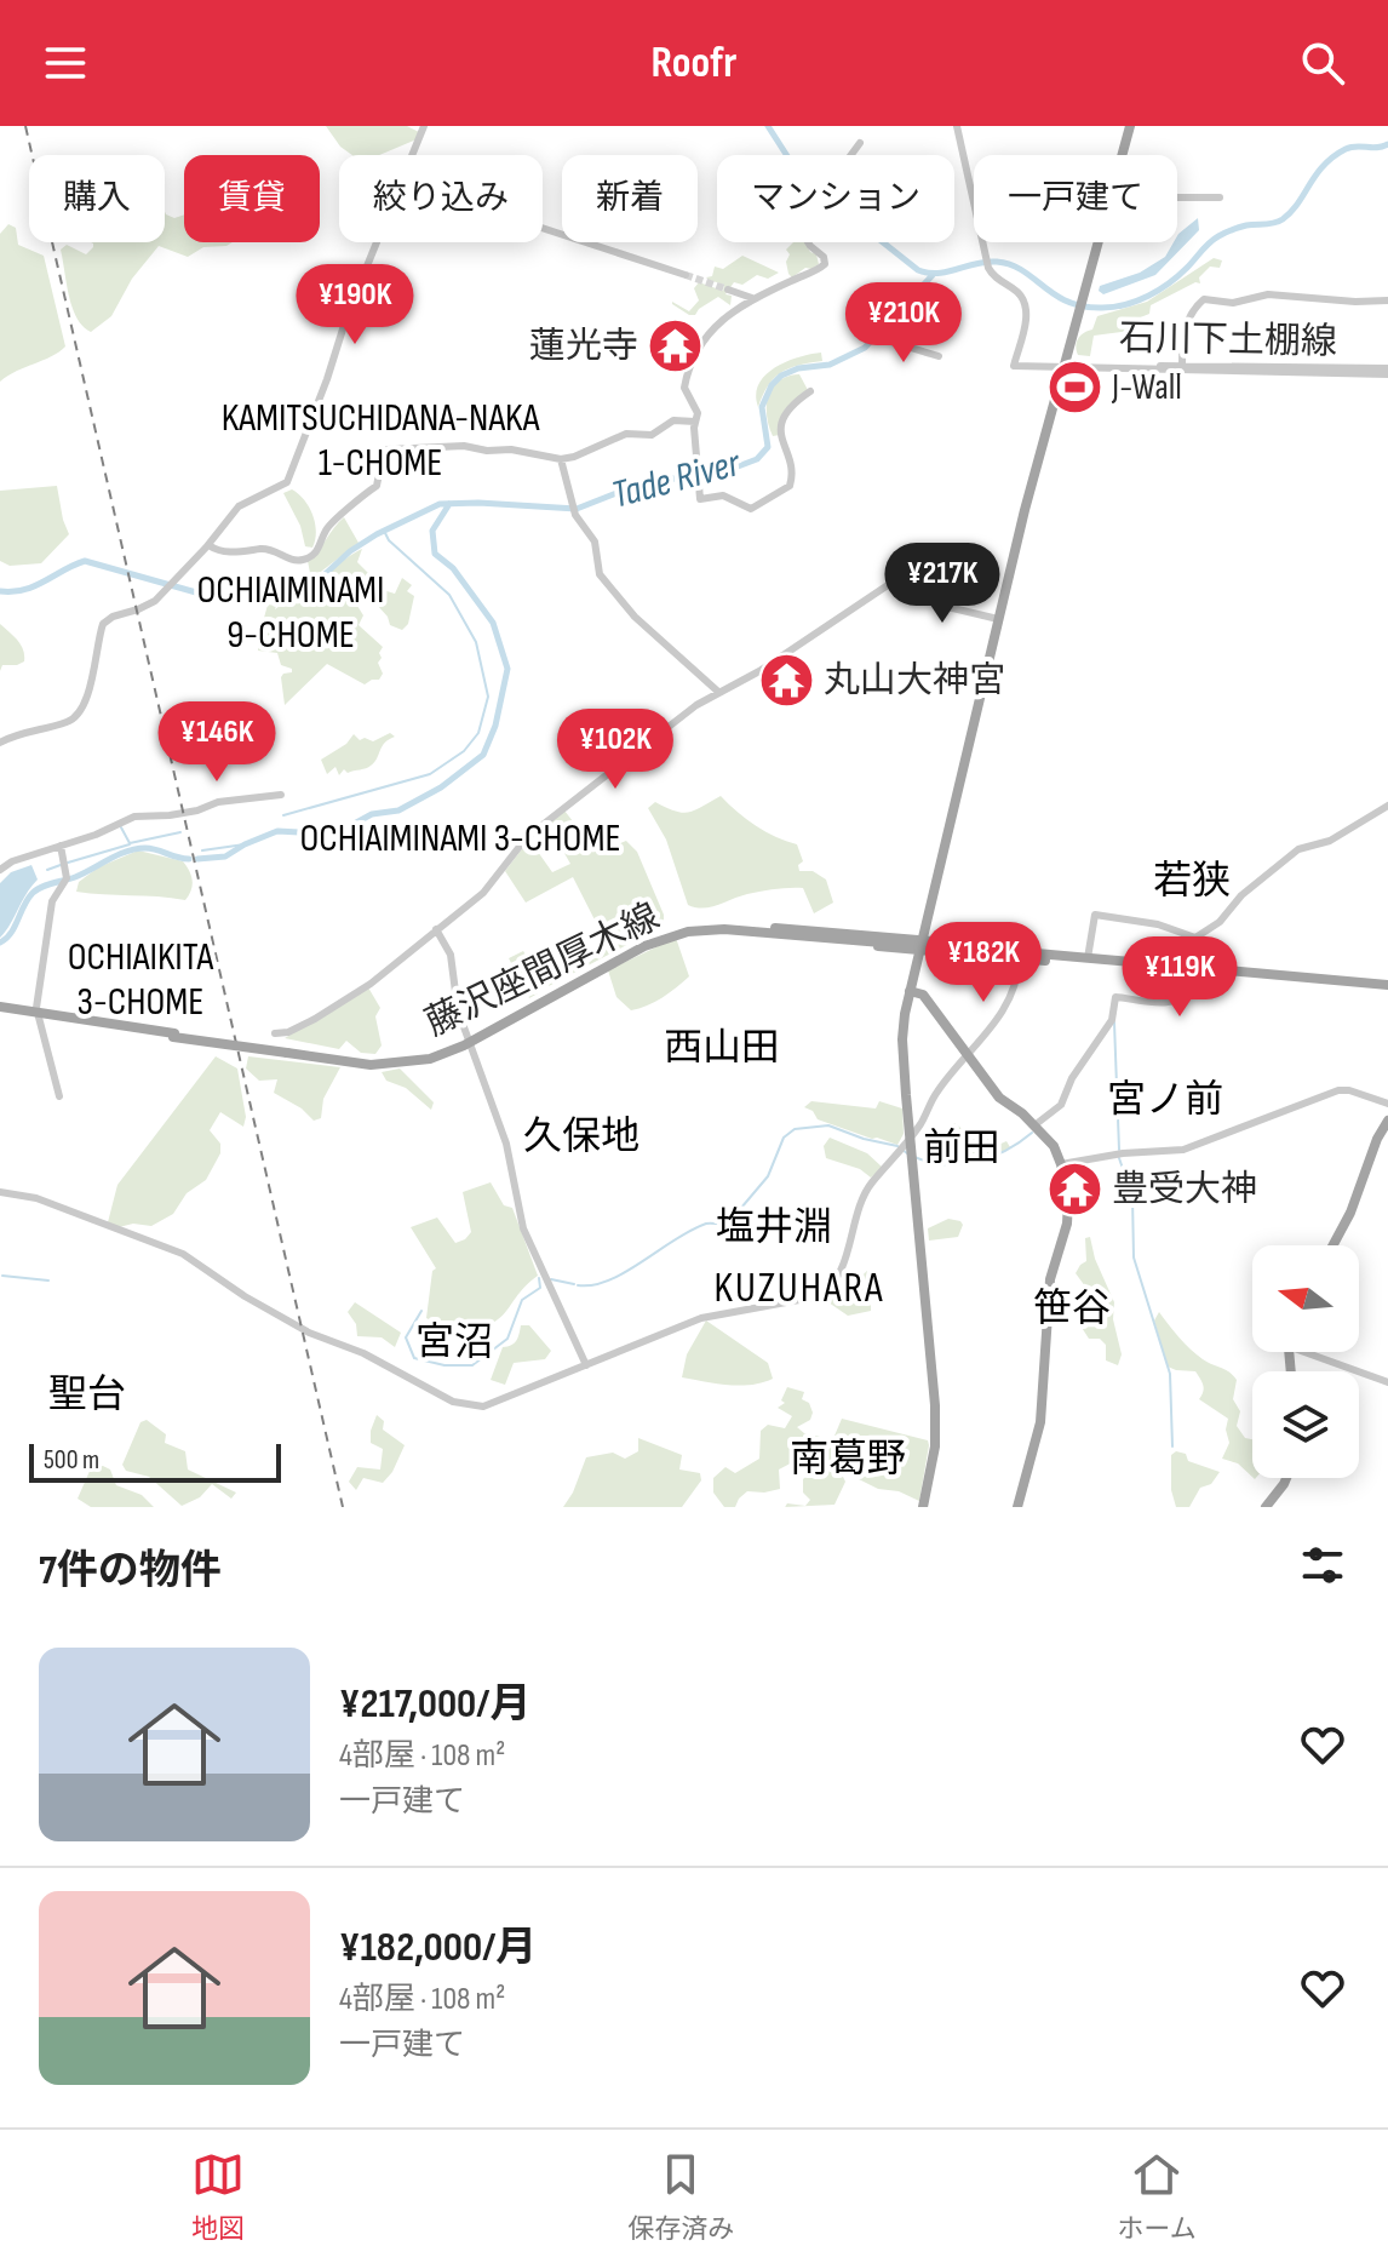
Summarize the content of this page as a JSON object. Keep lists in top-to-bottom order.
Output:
{
  "streets": {
    "main road": ["藤沢座間厚木線"],
    "street": ["石川下土棚線"]
  },
  "districts": [
    "KAMITSUCHIDANA-NAKA 1-CHOME",
    "OCHIAIMINAMI 9-CHOME",
    "OCHIAIMINAMI 3-CHOME",
    "若狭",
    "OCHIAIKITA 3-CHOME",
    "西山田",
    "宮ノ前",
    "久保地",
    "前田",
    "塩井淵",
    "KUZUHARA",
    "笹谷",
    "宮沼",
    "聖台",
    "南葛野"
  ],
  "water": ["Tade River"],
  "places": {
    "temple": ["蓮光寺", "丸山大神宮", "豊受大神"],
    "sports": ["J-Wall"]
  },
  "scale_bar": "500 m",
  "north": "left",
  "page": {
    "header": "Roofr",
    "chip": [
      "購入",
      "賃貸",
      "絞り込み",
      "新着",
      "マンション",
      "一戸建て"
    ],
    "price": [
      "¥190K",
      "¥210K",
      "¥217K",
      "¥146K",
      "¥102K",
      "¥182K",
      "¥119K"
    ],
    "scale": "500 m",
    "heading": "7件の物件",
    "list": [
      {
        "name": "¥217,000/月",
        "note": "4部屋 · 108 m² · 一戸建て"
      },
      {
        "name": "¥182,000/月",
        "note": "4部屋 · 108 m² · 一戸建て"
      }
    ],
    "tabs": ["地図", "保存済み", "ホーム"]
  }
}
